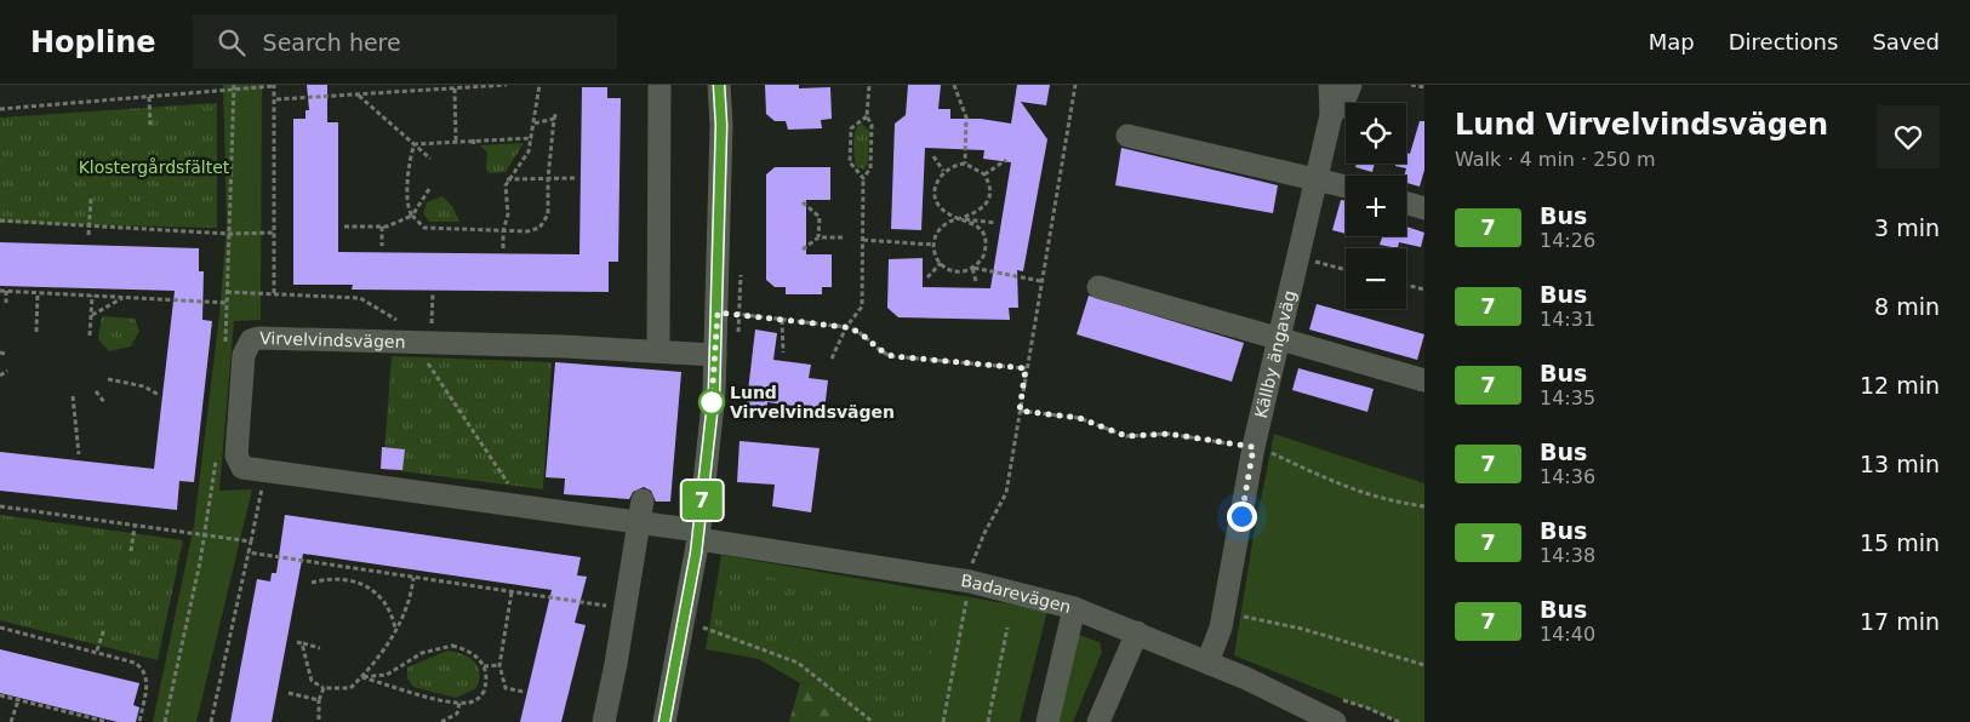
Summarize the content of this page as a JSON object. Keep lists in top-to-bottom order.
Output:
{
  "streets": {
    "street": ["Virvelvindsvägen", "Källby ängaväg", "Badarevägen"]
  },
  "crossings": [
    ["Virvelvindsvägen", "Badarevägen"],
    ["Källby ängaväg", "Badarevägen"]
  ],
  "parks": ["Klostergårdsfältet"],
  "places": ["Lund Virvelvindsvägen"],
  "lines": ["bus line 7"],
  "page": {
    "header": "Hopline",
    "search": "Search here",
    "nav": ["Map", "Directions", "Saved"],
    "on_map": "7",
    "heading": ["Lund Virvelvindsvägen", "Walk · 4 min · 250 m"],
    "map_buttons": ["+", "−"],
    "list": [
      {
        "mark": "7",
        "name": "Bus",
        "note": "14:26",
        "value": "3 min"
      },
      {
        "mark": "7",
        "name": "Bus",
        "note": "14:31",
        "value": "8 min"
      },
      {
        "mark": "7",
        "name": "Bus",
        "note": "14:35",
        "value": "12 min"
      },
      {
        "mark": "7",
        "name": "Bus",
        "note": "14:36",
        "value": "13 min"
      },
      {
        "mark": "7",
        "name": "Bus",
        "note": "14:38",
        "value": "15 min"
      },
      {
        "mark": "7",
        "name": "Bus",
        "note": "14:40",
        "value": "17 min"
      }
    ]
  }
}
